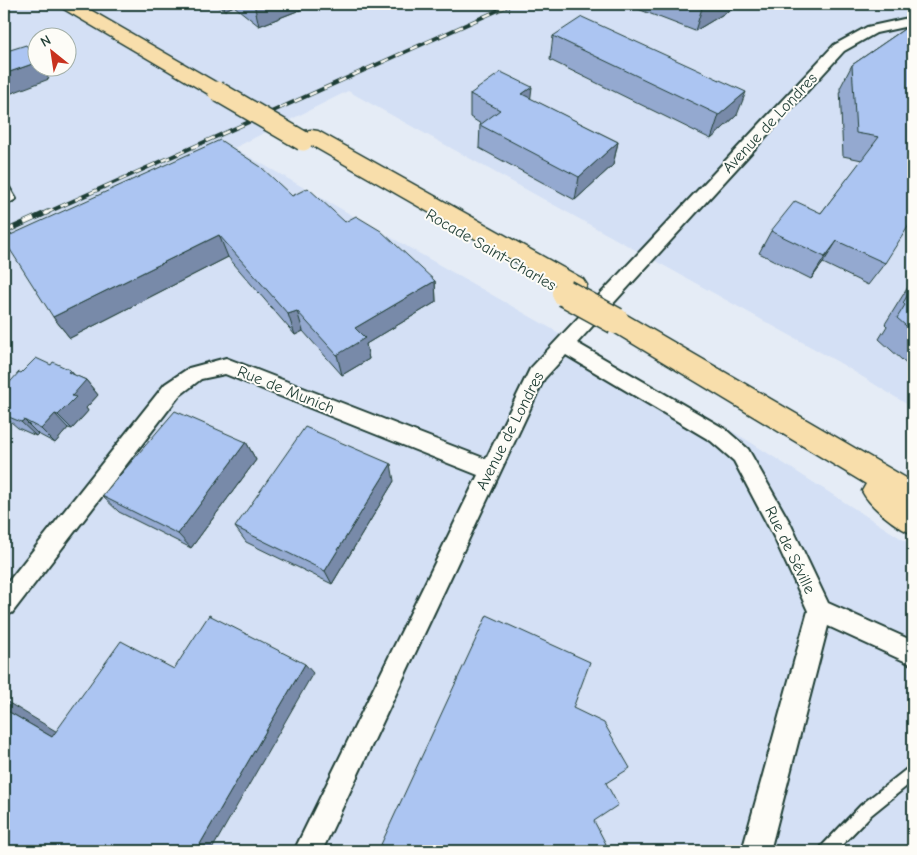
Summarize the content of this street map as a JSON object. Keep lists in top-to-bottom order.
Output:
{
  "streets": {
    "main road": ["Rocade Saint-Charles"],
    "street": ["Avenue de Londres", "Rue de Munich", "Rue de Séville"]
  },
  "crossings": [
    ["Avenue de Londres", "Rue de Munich"],
    ["Avenue de Londres", "Rue de Séville"]
  ],
  "north": "top left"
}
